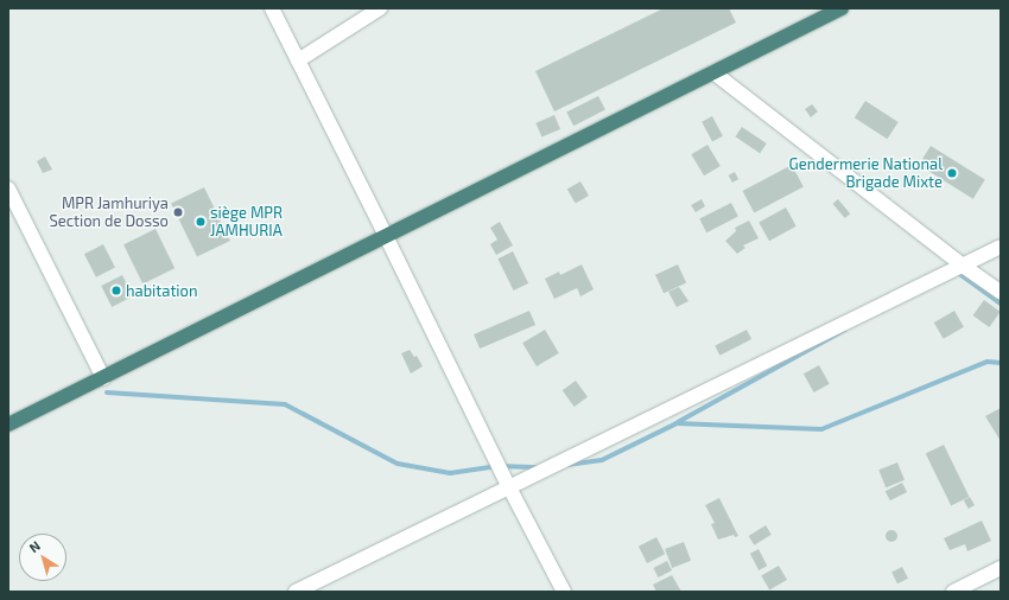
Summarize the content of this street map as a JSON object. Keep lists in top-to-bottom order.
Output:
{
  "places": [
    "Gendermerie National Brigade Mixte",
    "MPR Jamhuriya Section de Dosso",
    "siège MPR JAMHURIA",
    "habitation"
  ],
  "north": "top left"
}
